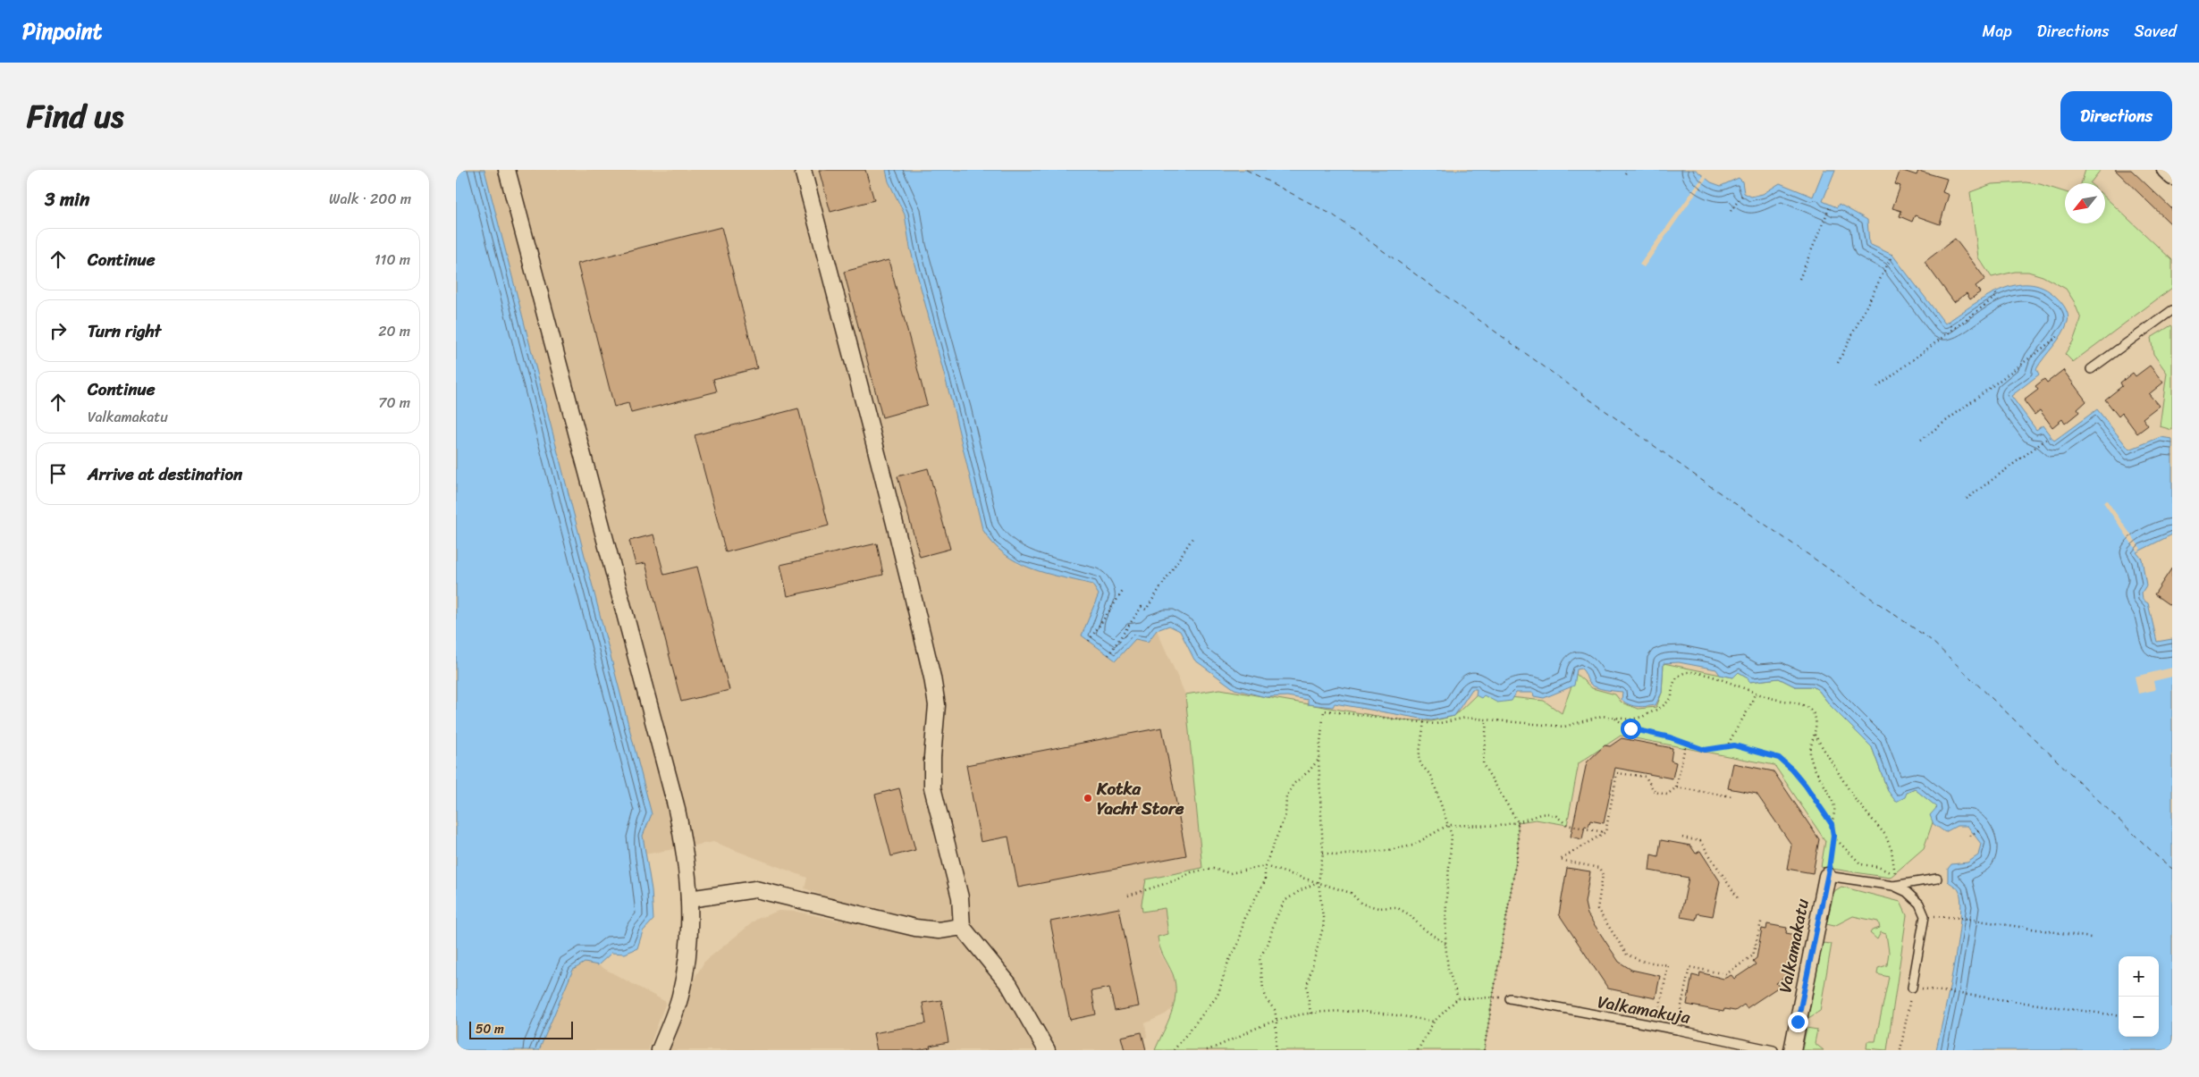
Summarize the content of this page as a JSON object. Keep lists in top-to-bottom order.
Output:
{
  "streets": {
    "street": ["Valkamakatu"],
    "lane": ["Valkamakuja"]
  },
  "places": ["Kotka Yacht Store"],
  "scale_bar": "50 m",
  "north": "bottom left",
  "page": {
    "header": "Pinpoint",
    "nav": ["Map", "Directions", "Saved"],
    "title": "Find us",
    "buttons": "Directions",
    "heading": ["3 min", "Walk · 200 m"],
    "list": [
      ["Continue", "110 m"],
      ["Turn right", "20 m"],
      ["Continue", "Valkamakatu", "70 m"],
      "Arrive at destination"
    ],
    "map_buttons": ["+", "−"],
    "scale": "50 m"
  }
}
